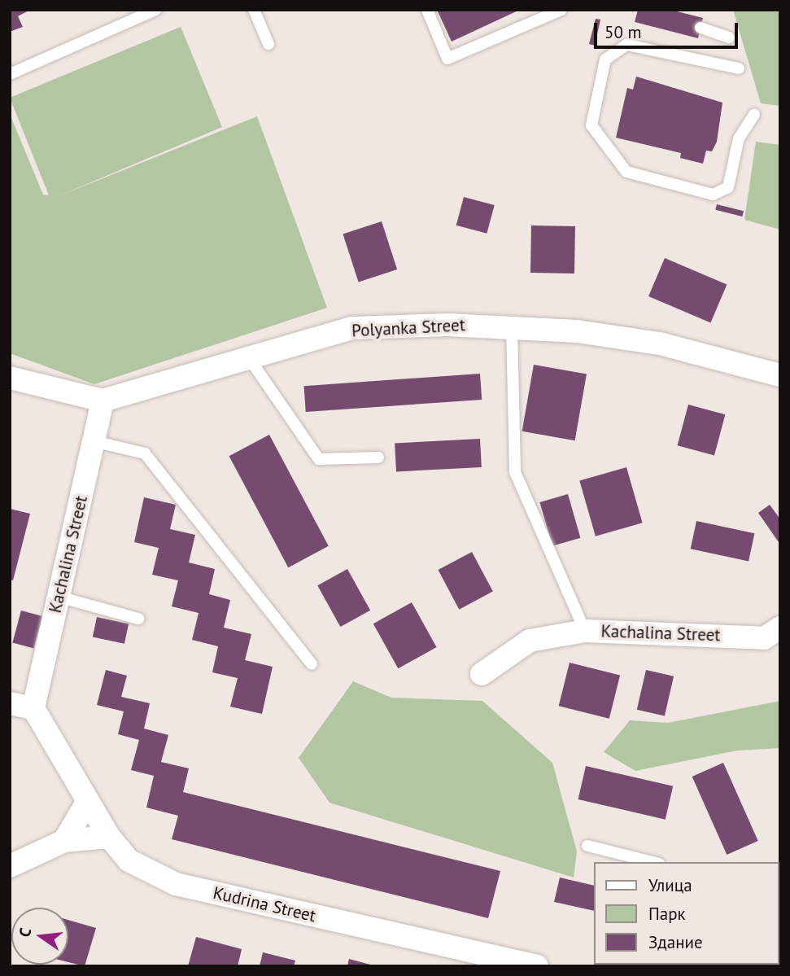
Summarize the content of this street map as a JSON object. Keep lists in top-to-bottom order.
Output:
{
  "streets": {
    "street": ["Polyanka Street", "Kachalina Street", "Kudrina Street"]
  },
  "crossings": [
    ["Polyanka Street", "Kachalina Street"],
    ["Kachalina Street", "Kudrina Street"]
  ],
  "legend": ["Улица", "Парк", "Здание"],
  "scale_bar": "50 m",
  "north": "left"
}
